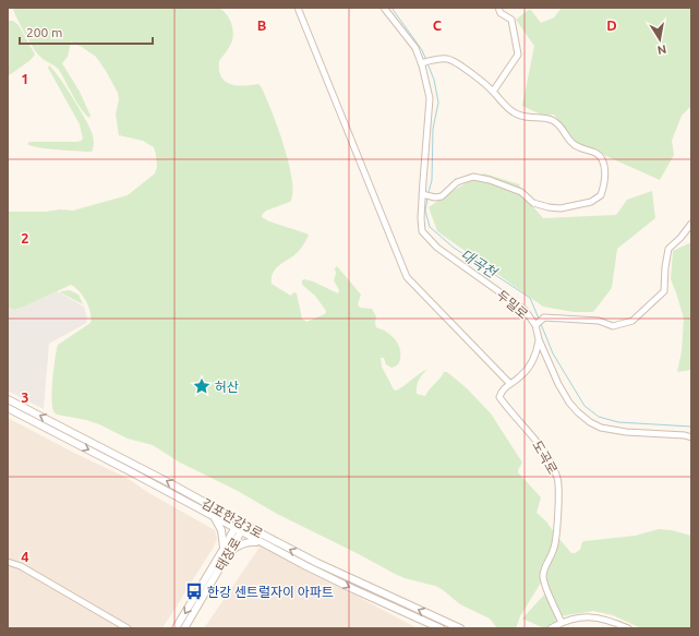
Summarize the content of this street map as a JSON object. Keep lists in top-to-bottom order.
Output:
{
  "streets": {
    "street": [
      "두밀로",
      "도곡로",
      "김포한강3로",
      "태장로"
    ]
  },
  "crossings": [
    ["김포한강3로", "태장로"]
  ],
  "water": ["대곡천"],
  "places": {
    "place": ["허산"],
    "bus stop": ["한강 센트럴자이 아파트"]
  },
  "scale_bar": "200 m",
  "north": "bottom",
  "grid": {
    "columns": ["B", "C", "D"],
    "rows": [
      "1",
      "2",
      "3",
      "4"
    ]
  }
}
